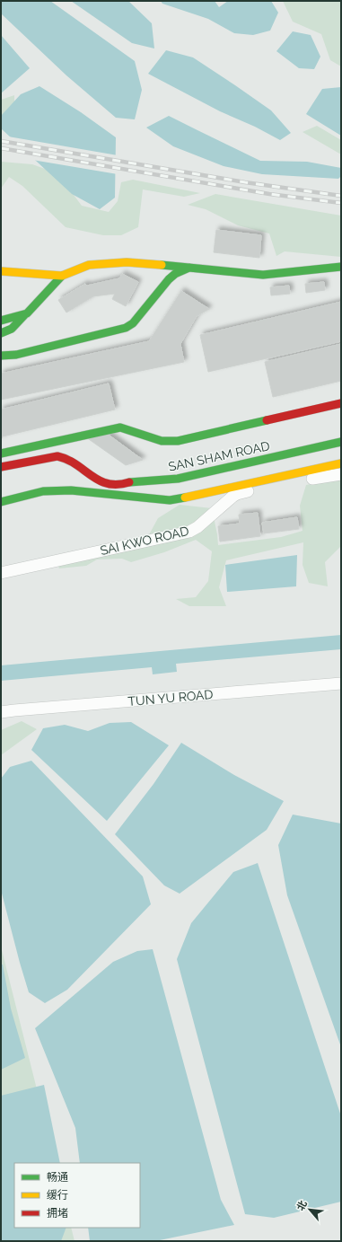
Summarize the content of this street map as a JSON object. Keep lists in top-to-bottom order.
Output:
{
  "streets": {
    "main road": ["SAN SHAM ROAD"],
    "street": ["SAI KWO ROAD", "TUN YU ROAD"]
  },
  "legend": ["畅通", "缓行", "拥堵"],
  "north": "top left"
}
